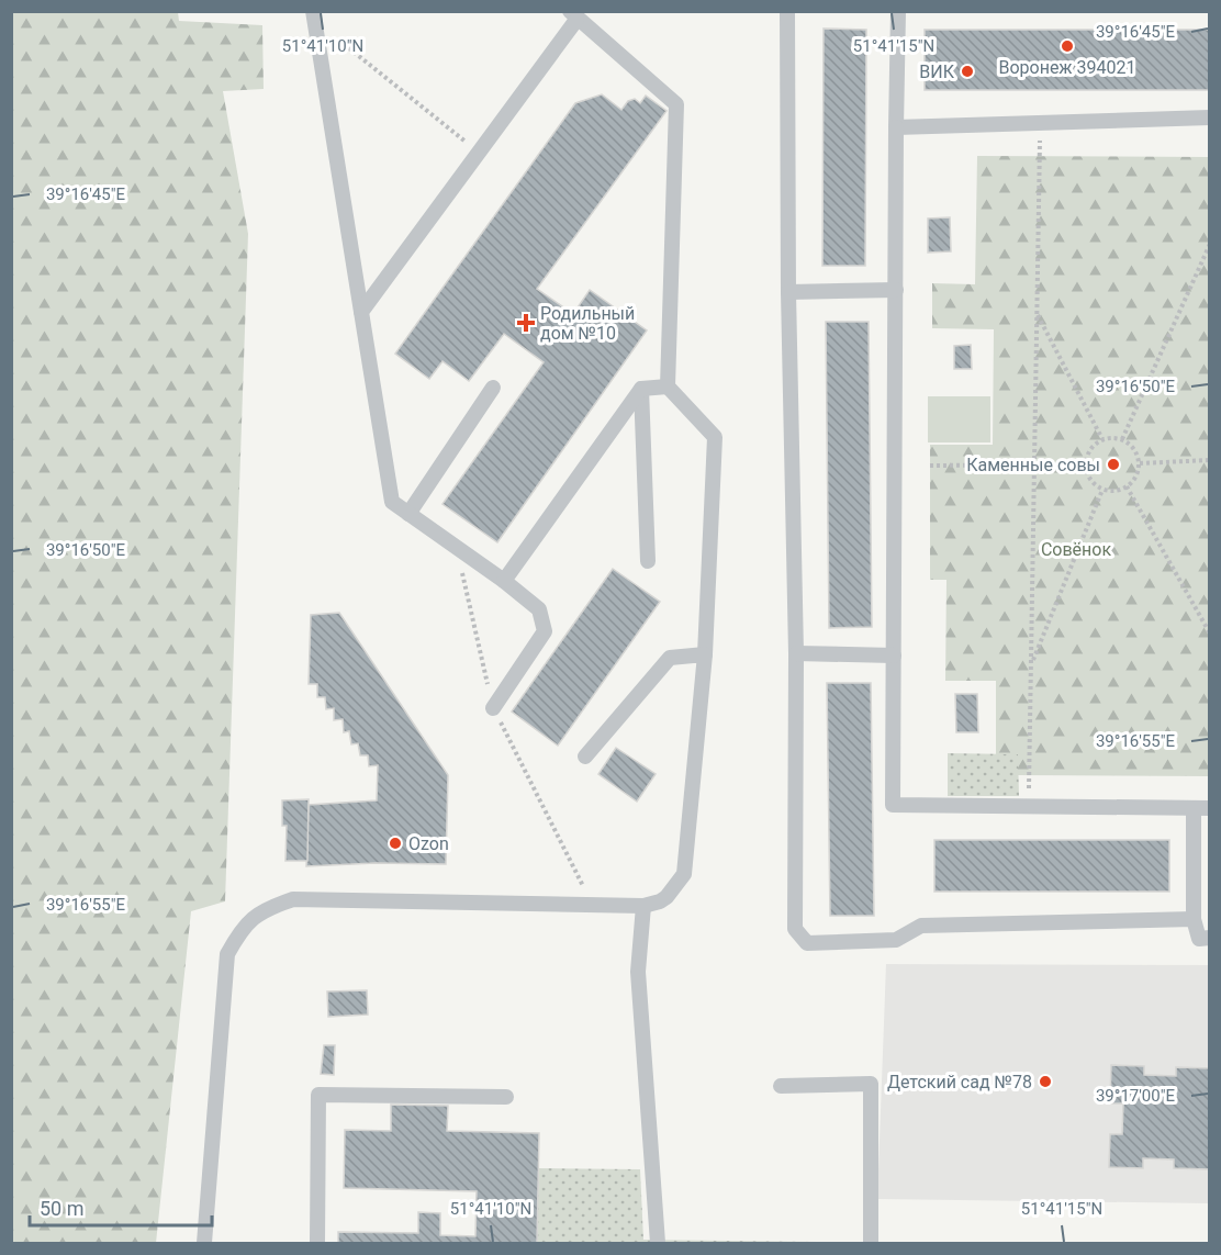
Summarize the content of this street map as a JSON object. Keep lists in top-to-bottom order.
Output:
{
  "parks": ["Совёнок"],
  "places": {
    "other": [
      "Воронеж 394021",
      "ВИК",
      "Каменные совы",
      "Ozon",
      "Детский сад №78"
    ],
    "health": ["Родильный дом №10"]
  },
  "scale_bar": "50 m",
  "coordinates": [
    "39°16'45\"E",
    "51°41'10\"N",
    "51°41'15\"N",
    "39°16'50\"E",
    "39°16'55\"E",
    "39°17'00\"E"
  ]
}
